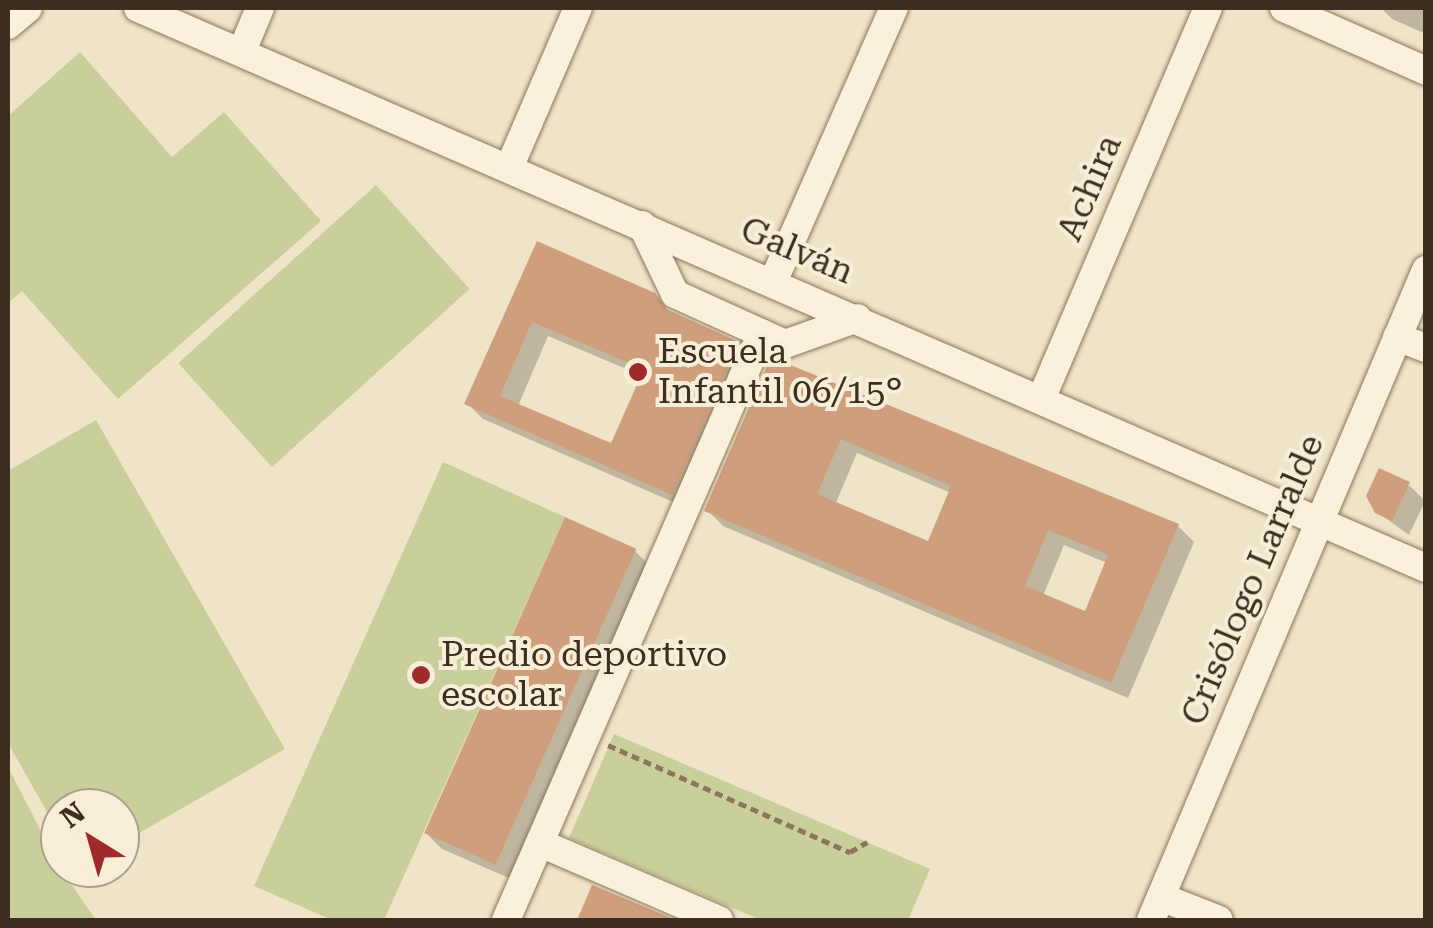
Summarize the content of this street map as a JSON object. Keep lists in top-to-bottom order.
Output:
{
  "streets": {
    "street": ["Achira", "Galván", "Crisólogo Larralde"]
  },
  "crossings": [
    ["Achira", "Galván"],
    ["Galván", "Crisólogo Larralde"]
  ],
  "places": ["Escuela Infantil 06/15°", "Predio deportivo escolar"],
  "north": "top left"
}
